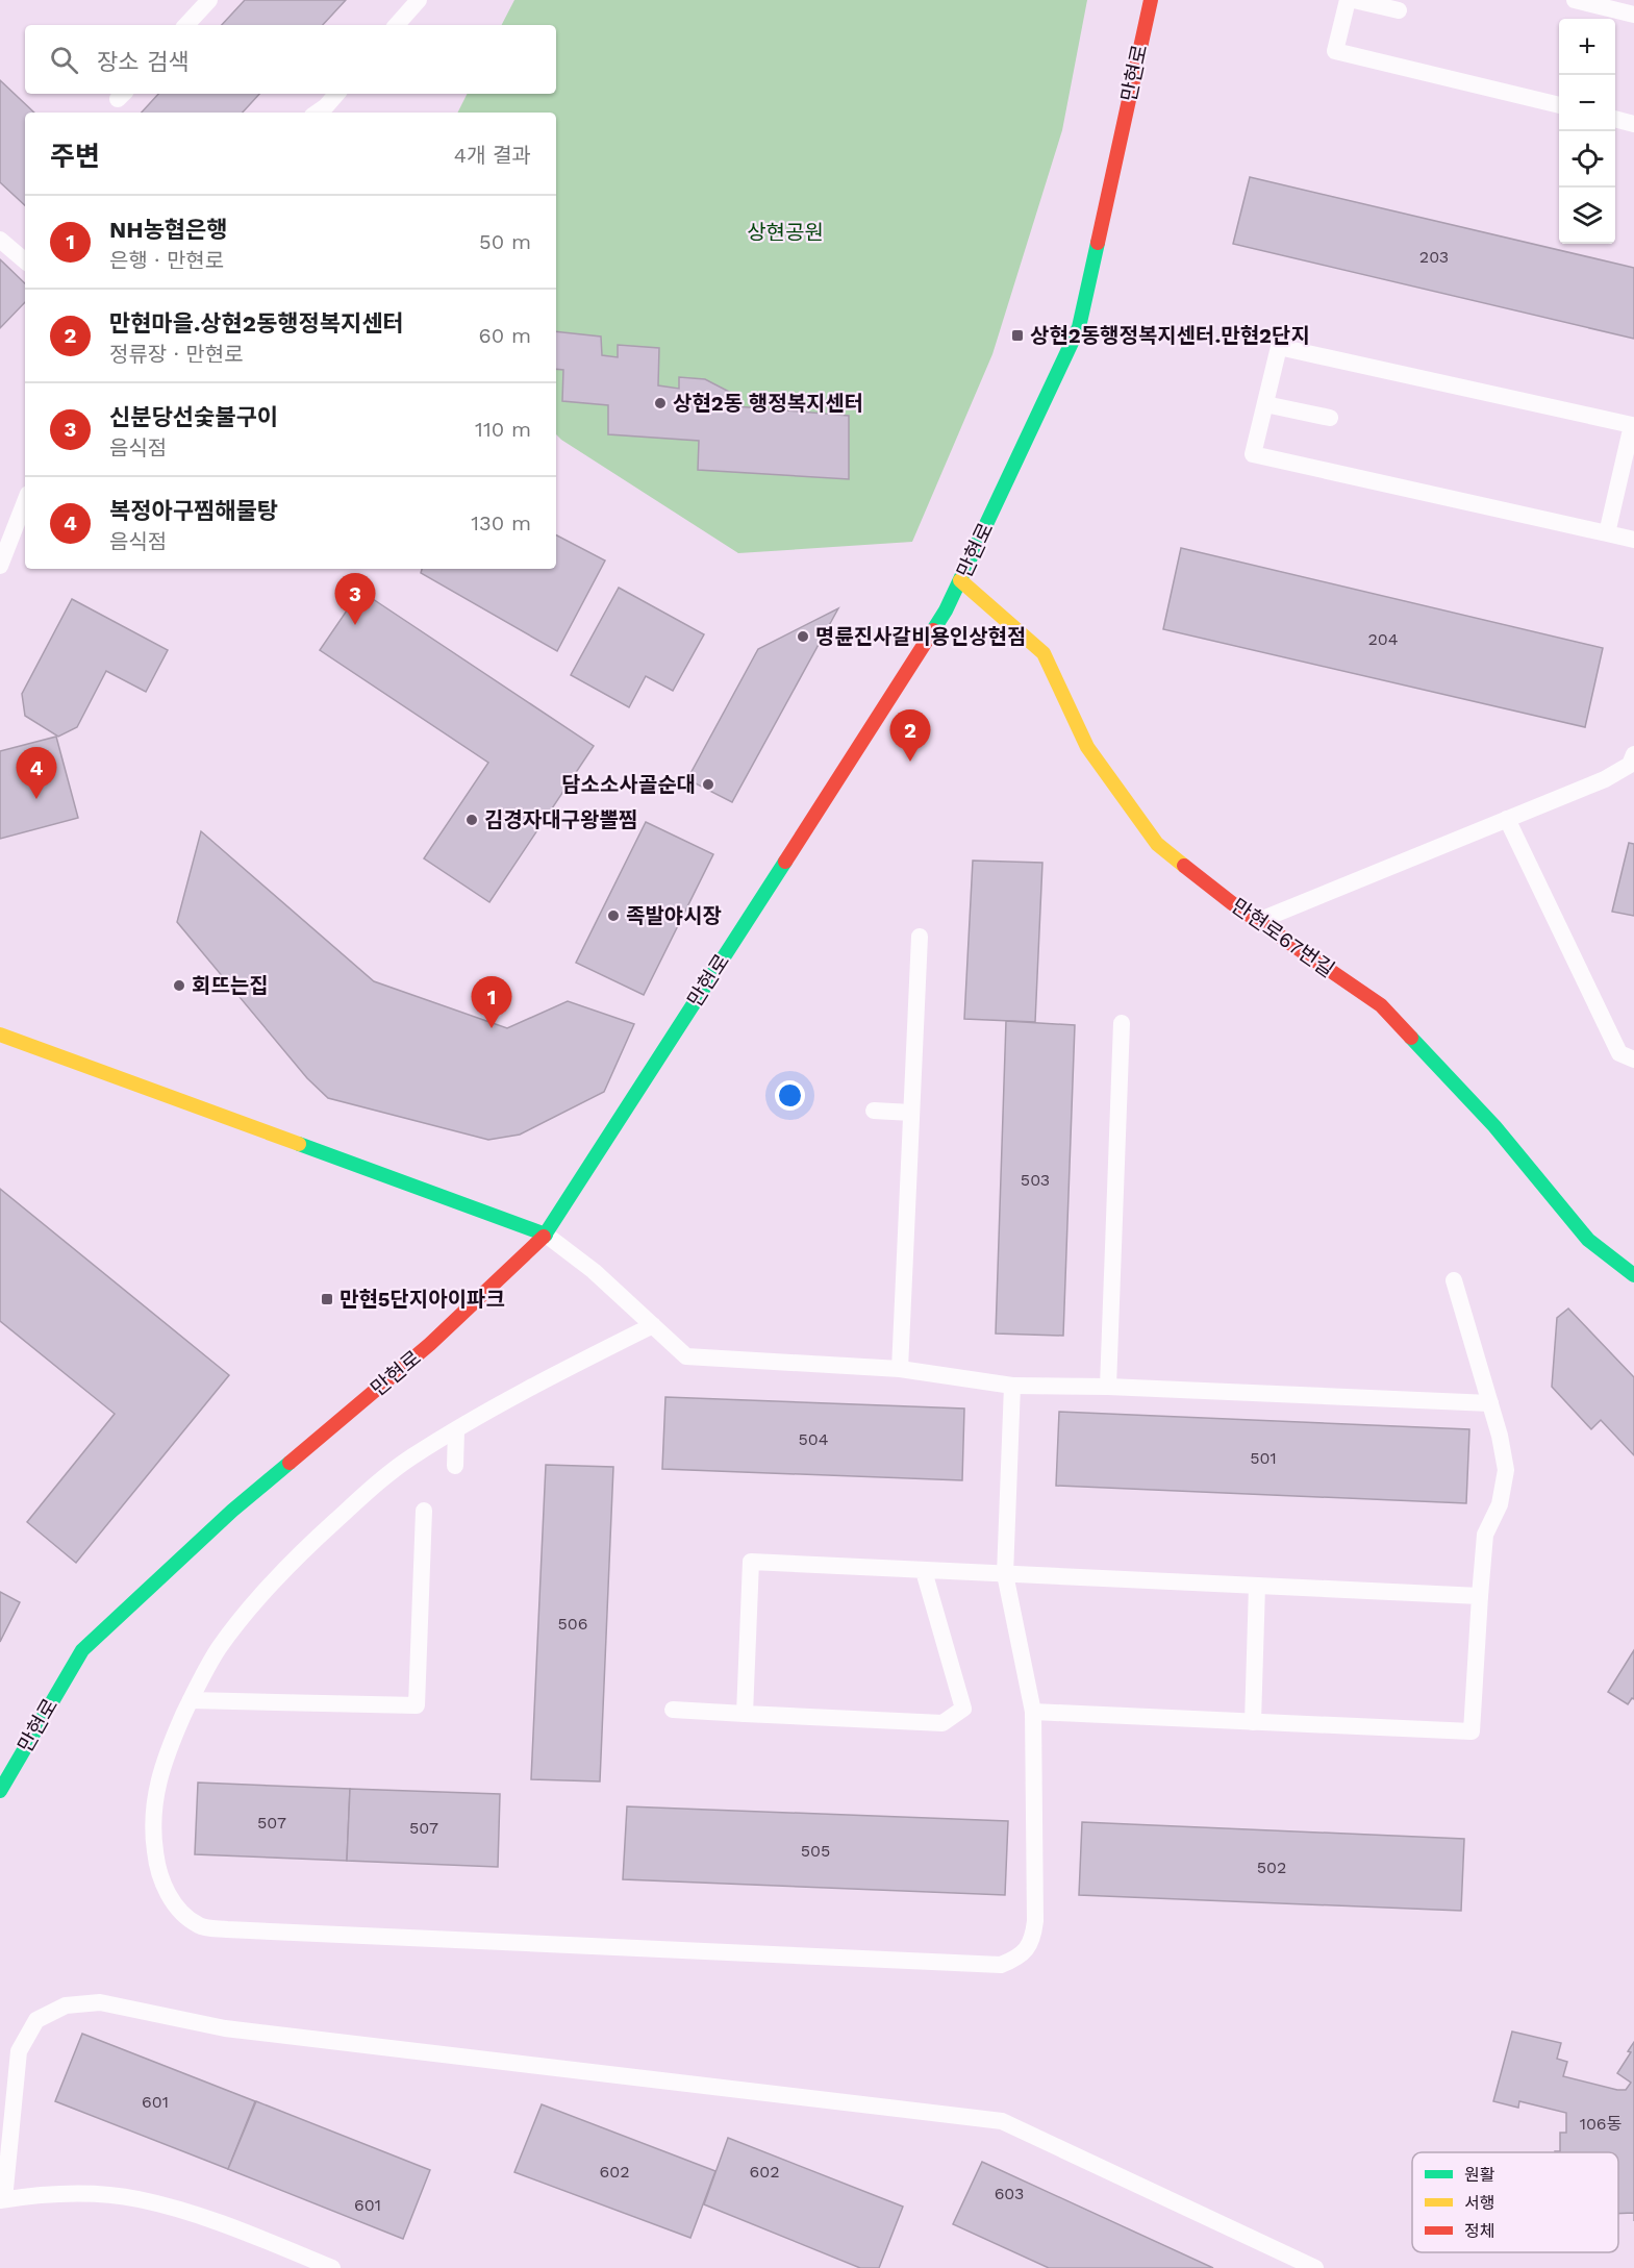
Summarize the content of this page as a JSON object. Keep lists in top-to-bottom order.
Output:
{
  "streets": {
    "street": ["만현로", "만현로67번길"]
  },
  "crossings": [
    ["만현로", "만현로67번길"]
  ],
  "parks": ["상현공원"],
  "places": {
    "transit": ["상현2동행정복지센터.만현2단지", "만현5단지아이파크"],
    "other": [
      "상현2동 행정복지센터",
      "명륜진사갈비용인상현점",
      "담소소사골순대",
      "김경자대구왕뽈찜",
      "족발야시장",
      "회뜨는집"
    ]
  },
  "house_numbers": [
    "203",
    "204",
    "503",
    "504",
    "501",
    "506",
    "507",
    "507",
    "505",
    "502",
    "601",
    "106동",
    "602",
    "602",
    "603",
    "601"
  ],
  "legend": ["원활", "서행", "정체"],
  "page": {
    "map_buttons": ["+", "−"],
    "search": "장소 검색",
    "heading": ["주변", "4개 결과"],
    "list": [
      {
        "mark": "1",
        "name": "NH농협은행",
        "note": "은행 · 만현로",
        "value": "50 m"
      },
      {
        "mark": "2",
        "name": "만현마을.상현2동행정복지센터",
        "note": "정류장 · 만현로",
        "value": "60 m"
      },
      {
        "mark": "3",
        "name": "신분당선숯불구이",
        "note": "음식점",
        "value": "110 m"
      },
      {
        "mark": "4",
        "name": "복정아구찜해물탕",
        "note": "음식점",
        "value": "130 m"
      }
    ],
    "pins": [
      "3",
      "2",
      "4",
      "1"
    ]
  }
}
